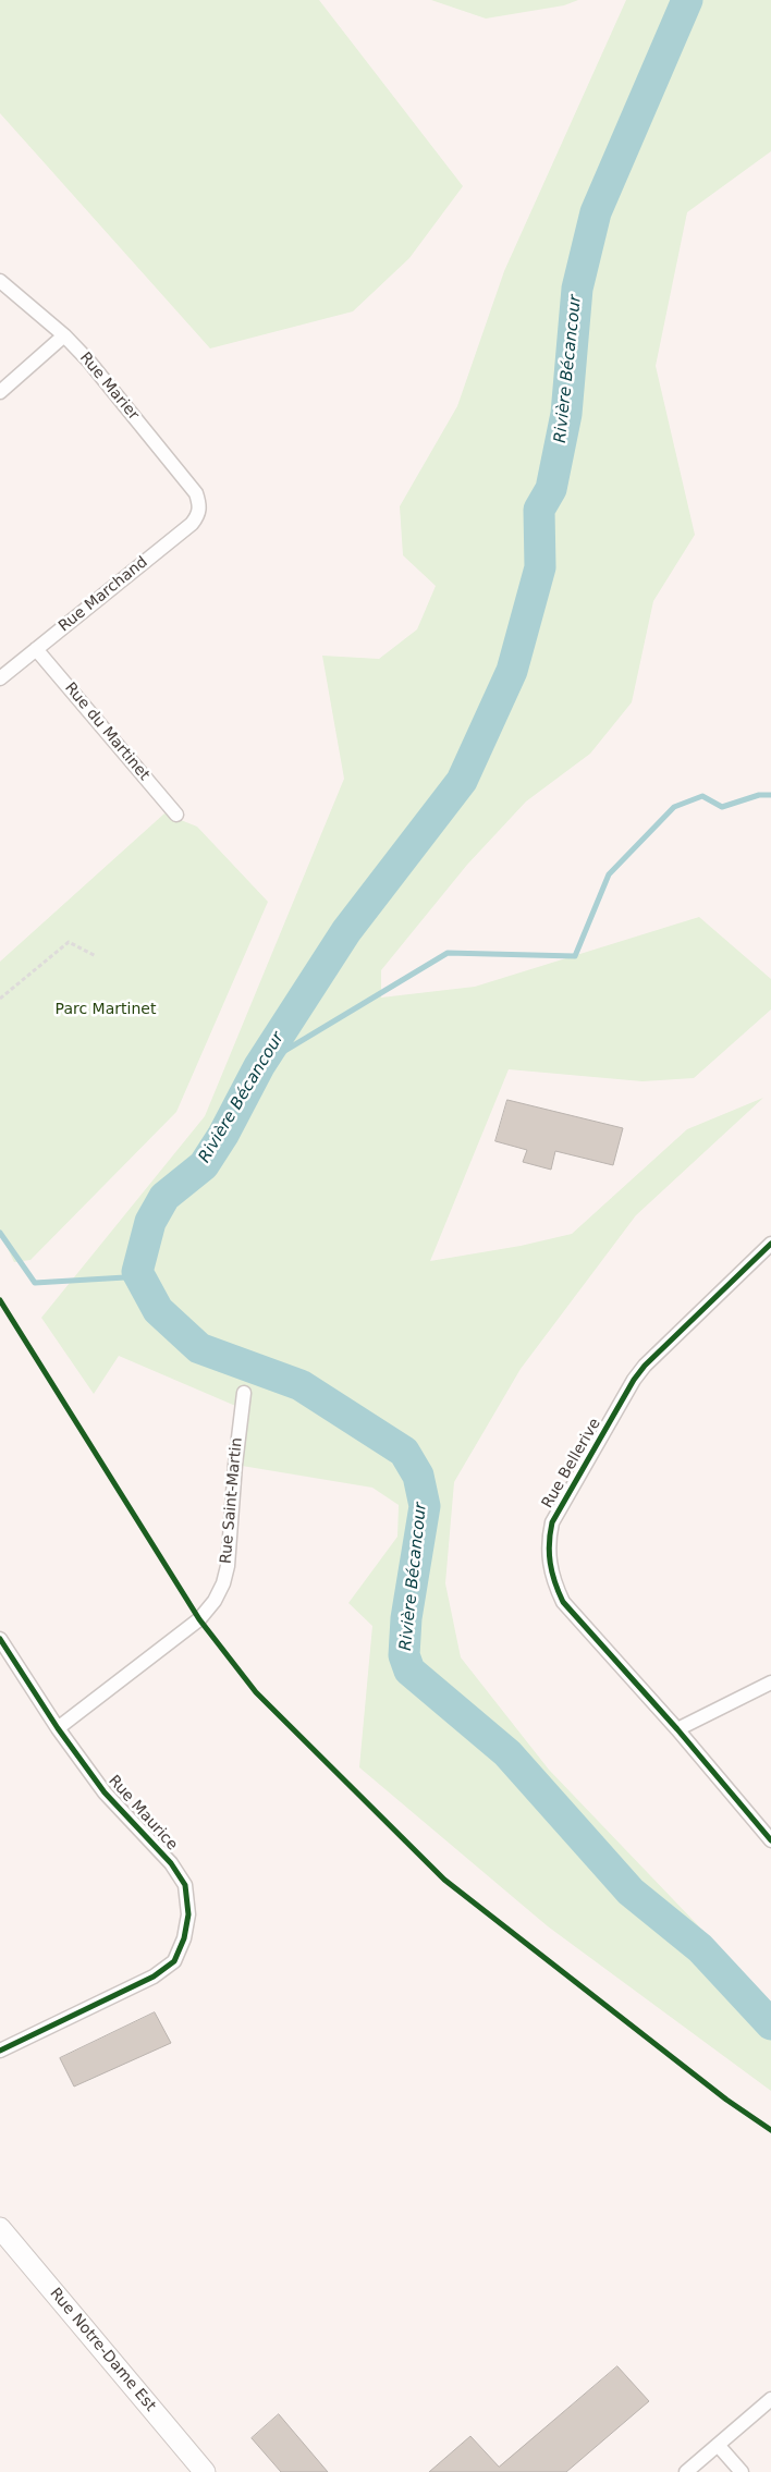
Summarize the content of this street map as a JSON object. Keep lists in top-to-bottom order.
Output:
{
  "streets": {
    "street": [
      "Rue Marier",
      "Rue Marchand",
      "Rue du Martinet",
      "Rue Bellerive",
      "Rue Saint-Martin",
      "Rue Maurice",
      "Rue Notre-Dame Est"
    ]
  },
  "crossings": [
    ["Rue Marier", "Rue Marchand"],
    ["Rue Marchand", "Rue du Martinet"],
    ["Rue Saint-Martin", "Rue Maurice"]
  ],
  "water": ["Rivière Bécancour"],
  "parks": ["Parc Martinet"]
}
